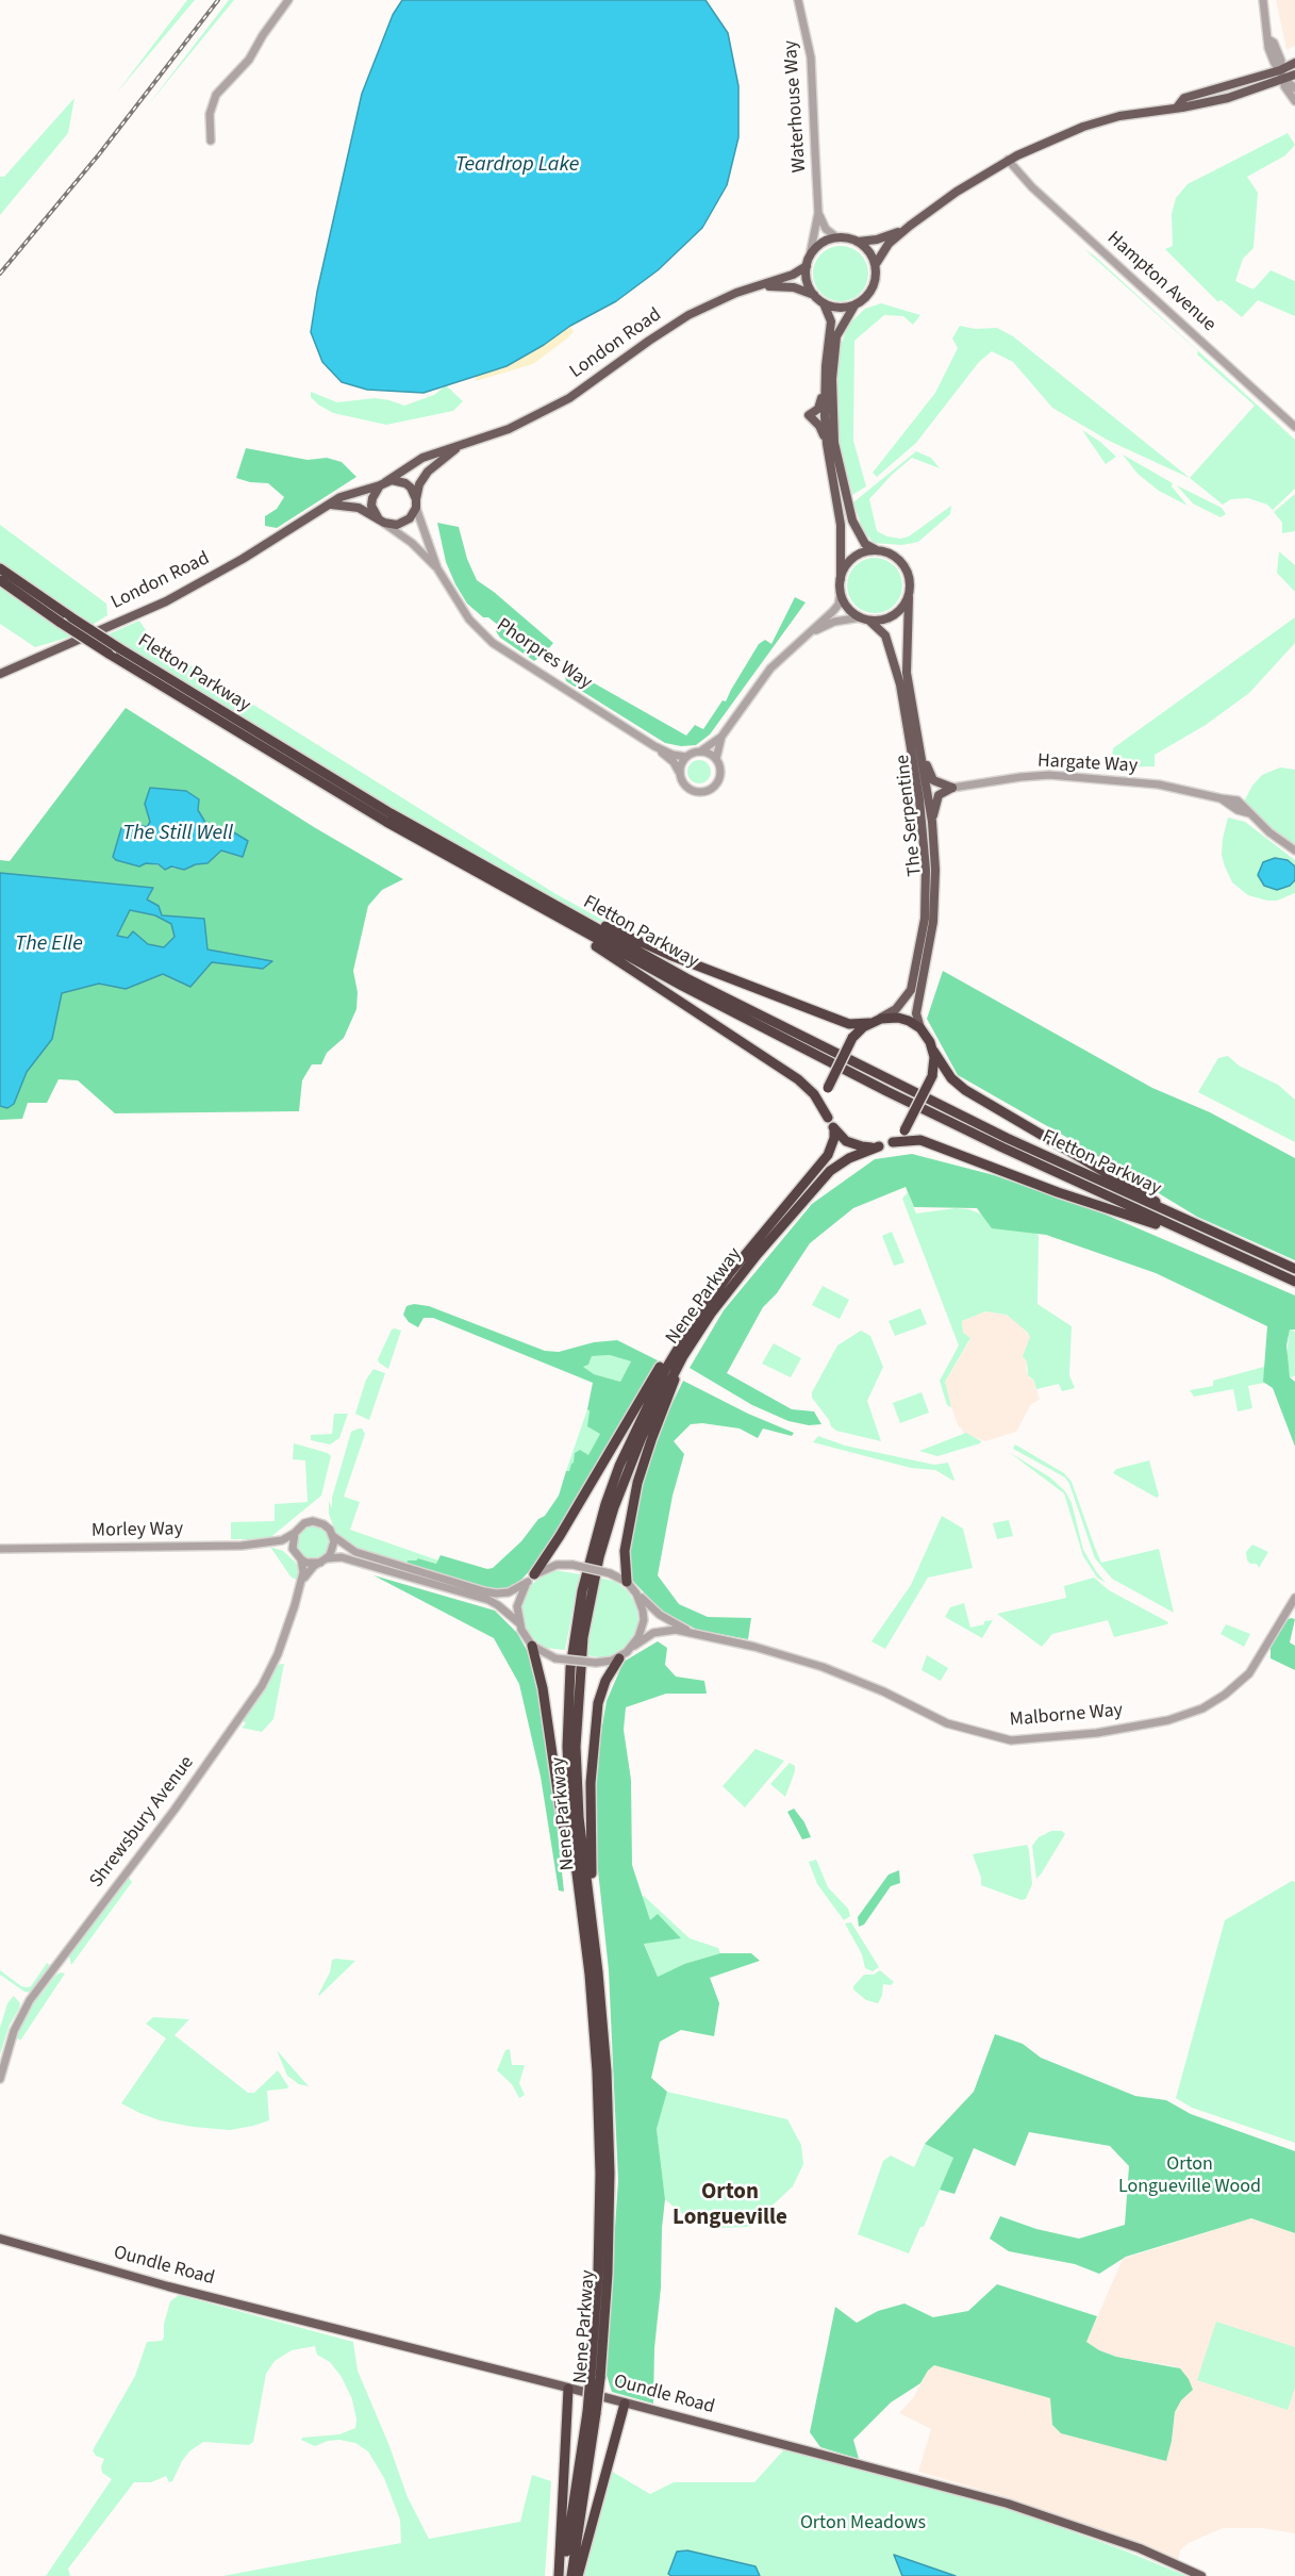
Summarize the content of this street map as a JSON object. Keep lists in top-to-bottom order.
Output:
{
  "streets": {
    "highway": ["Fletton Parkway", "Nene Parkway"],
    "main road": ["London Road", "The Serpentine", "Oundle Road"],
    "street": [
      "Waterhouse Way",
      "Hampton Avenue",
      "Phorpres Way",
      "Hargate Way",
      "Morley Way",
      "Malborne Way",
      "Shrewsbury Avenue"
    ]
  },
  "crossings": [
    ["Waterhouse Way", "London Road"],
    ["London Road", "Phorpres Way"],
    ["The Serpentine", "Nene Parkway"],
    ["Morley Way", "Shrewsbury Avenue"]
  ],
  "districts": ["Orton Longueville"],
  "water": ["Teardrop Lake", "The Still Well", "The Elle"],
  "parks": ["Orton Longueville Wood", "Orton Meadows"]
}
